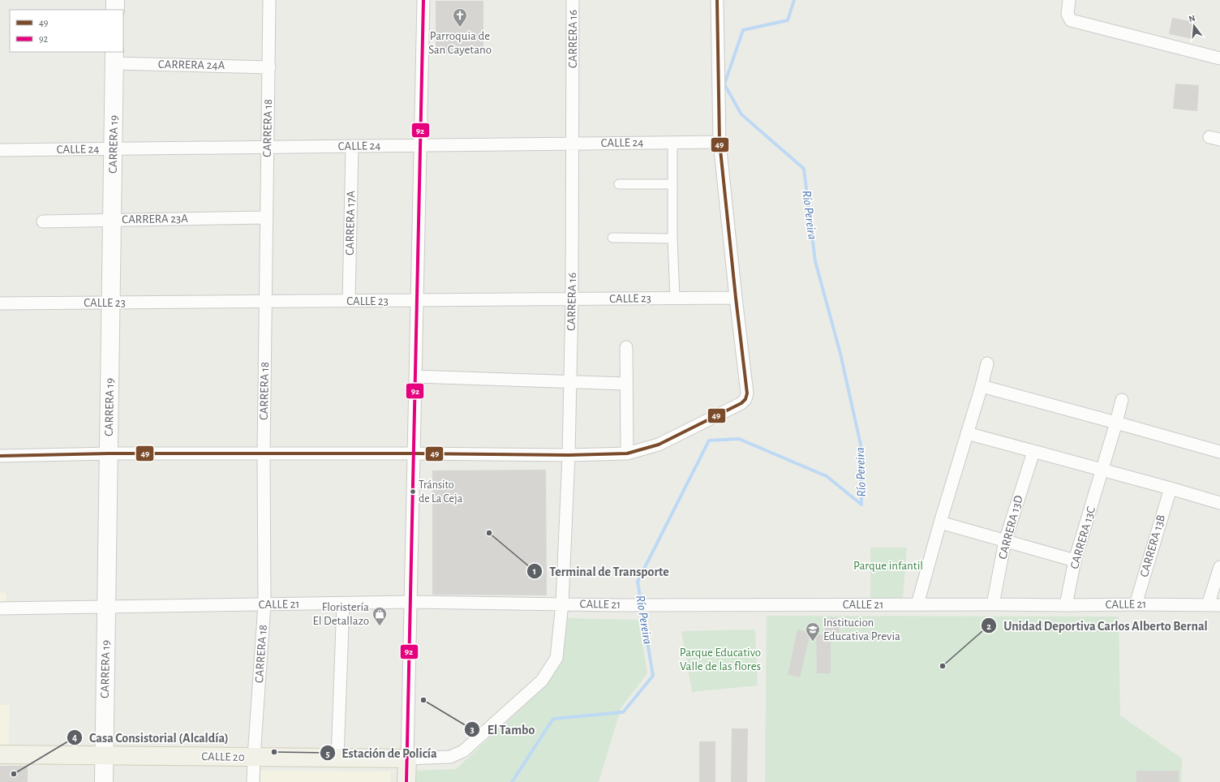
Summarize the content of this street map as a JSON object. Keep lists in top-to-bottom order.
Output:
{
  "streets": {
    "main road": ["CARRERA 19", "CALLE 20"],
    "street": [
      "CARRERA 16",
      "CARRERA 24A",
      "CARRERA 18",
      "CALLE 24",
      "CARRERA 23A",
      "CARRERA 17A",
      "CALLE 23",
      "CARRERA 13D",
      "CARRERA 13C",
      "CARRERA 13B",
      "CALLE 21"
    ]
  },
  "crossings": [
    ["CARRERA 16", "CALLE 24"],
    ["CARRERA 16", "CALLE 23"],
    ["CARRERA 16", "CALLE 21"],
    ["CARRERA 16", "CALLE 20"],
    ["CARRERA 24A", "CARRERA 18"],
    ["CARRERA 24A", "CARRERA 19"],
    ["CARRERA 18", "CALLE 24"],
    ["CARRERA 18", "CARRERA 23A"],
    ["CARRERA 18", "CALLE 23"],
    ["CARRERA 18", "CALLE 21"],
    ["CARRERA 18", "CALLE 20"],
    ["CALLE 24", "CARRERA 19"],
    ["CALLE 24", "CARRERA 17A"],
    ["CARRERA 19", "CARRERA 23A"],
    ["CARRERA 19", "CALLE 23"],
    ["CARRERA 19", "CALLE 21"],
    ["CARRERA 19", "CALLE 20"],
    ["CARRERA 17A", "CALLE 23"],
    ["CARRERA 13D", "CALLE 21"],
    ["CARRERA 13C", "CALLE 21"],
    ["CARRERA 13B", "CALLE 21"]
  ],
  "water": ["Río Pereira"],
  "parks": ["Parque infantil", "Parque Educativo Valle de las flores"],
  "places": {
    "church": ["Parroquia de San Cayetano"],
    "other": [
      "Tránsito de La Ceja",
      "Terminal de Transporte",
      "Unidad Deportiva Carlos Alberto Bernal",
      "El Tambo",
      "Estación de Policía",
      "Casa Consistorial (Alcaldía)"
    ],
    "shop": ["Floristería El Detallazo"],
    "school or university": ["Institucion Educativa Previa"]
  },
  "lines": ["transit line 49", "transit line 92"],
  "legend": ["49", "92"],
  "north": "top"
}
